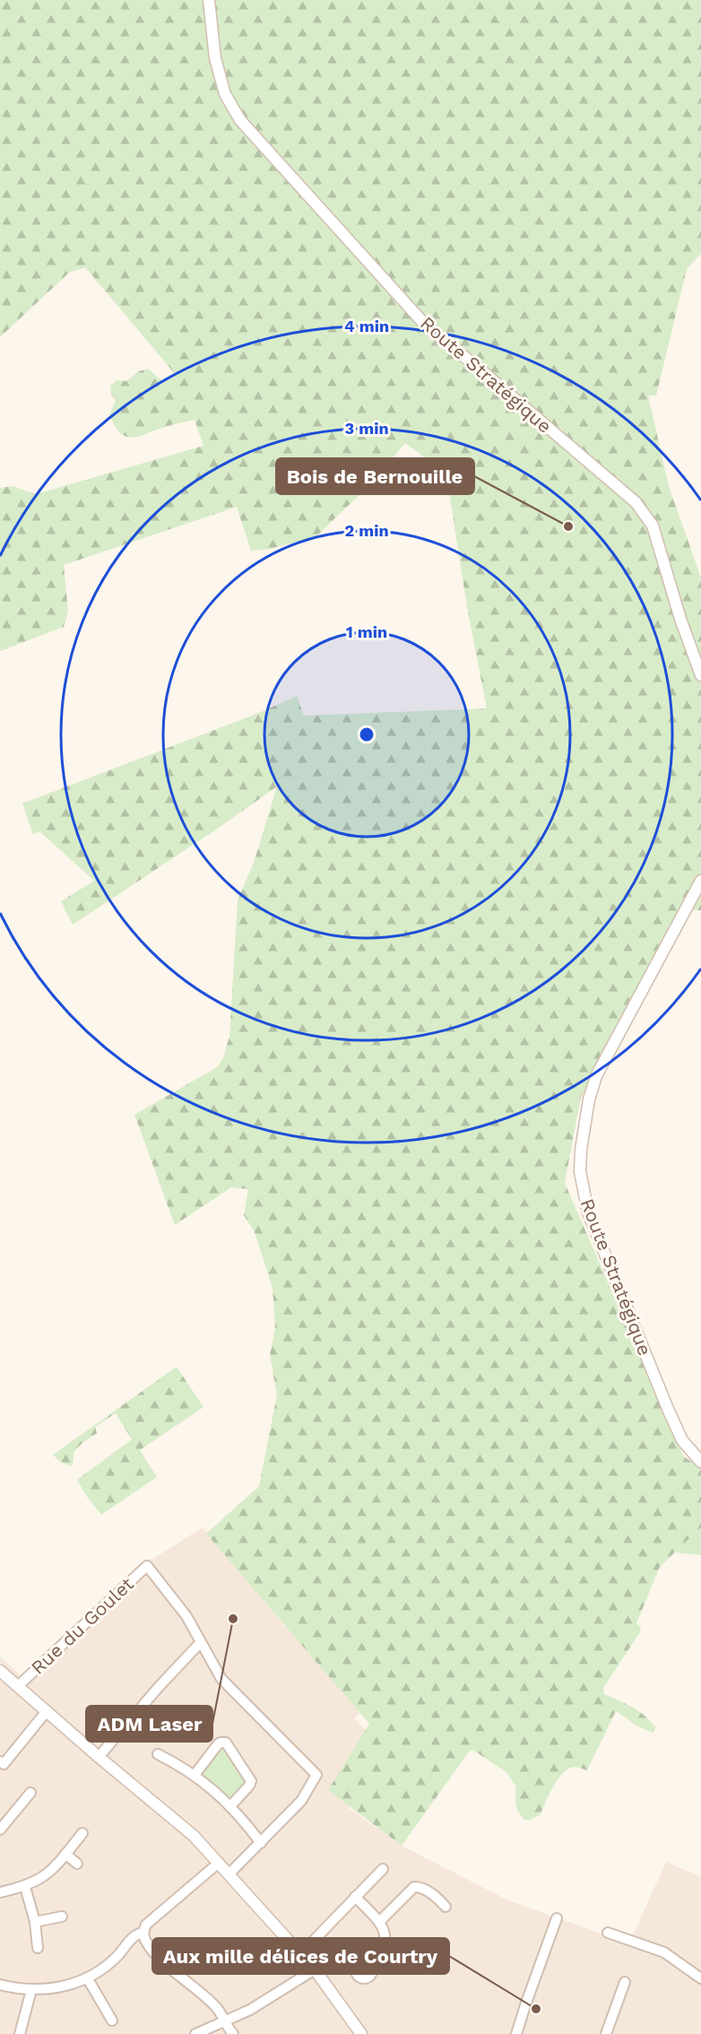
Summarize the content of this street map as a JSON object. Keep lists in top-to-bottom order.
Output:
{
  "streets": {
    "street": ["Route Stratégique", "Rue du Goulet"]
  },
  "places": ["Bois de Bernouille", "ADM Laser", "Aux mille délices de Courtry"],
  "rings": [
    "4 min",
    "3 min",
    "2 min",
    "1 min"
  ]
}
